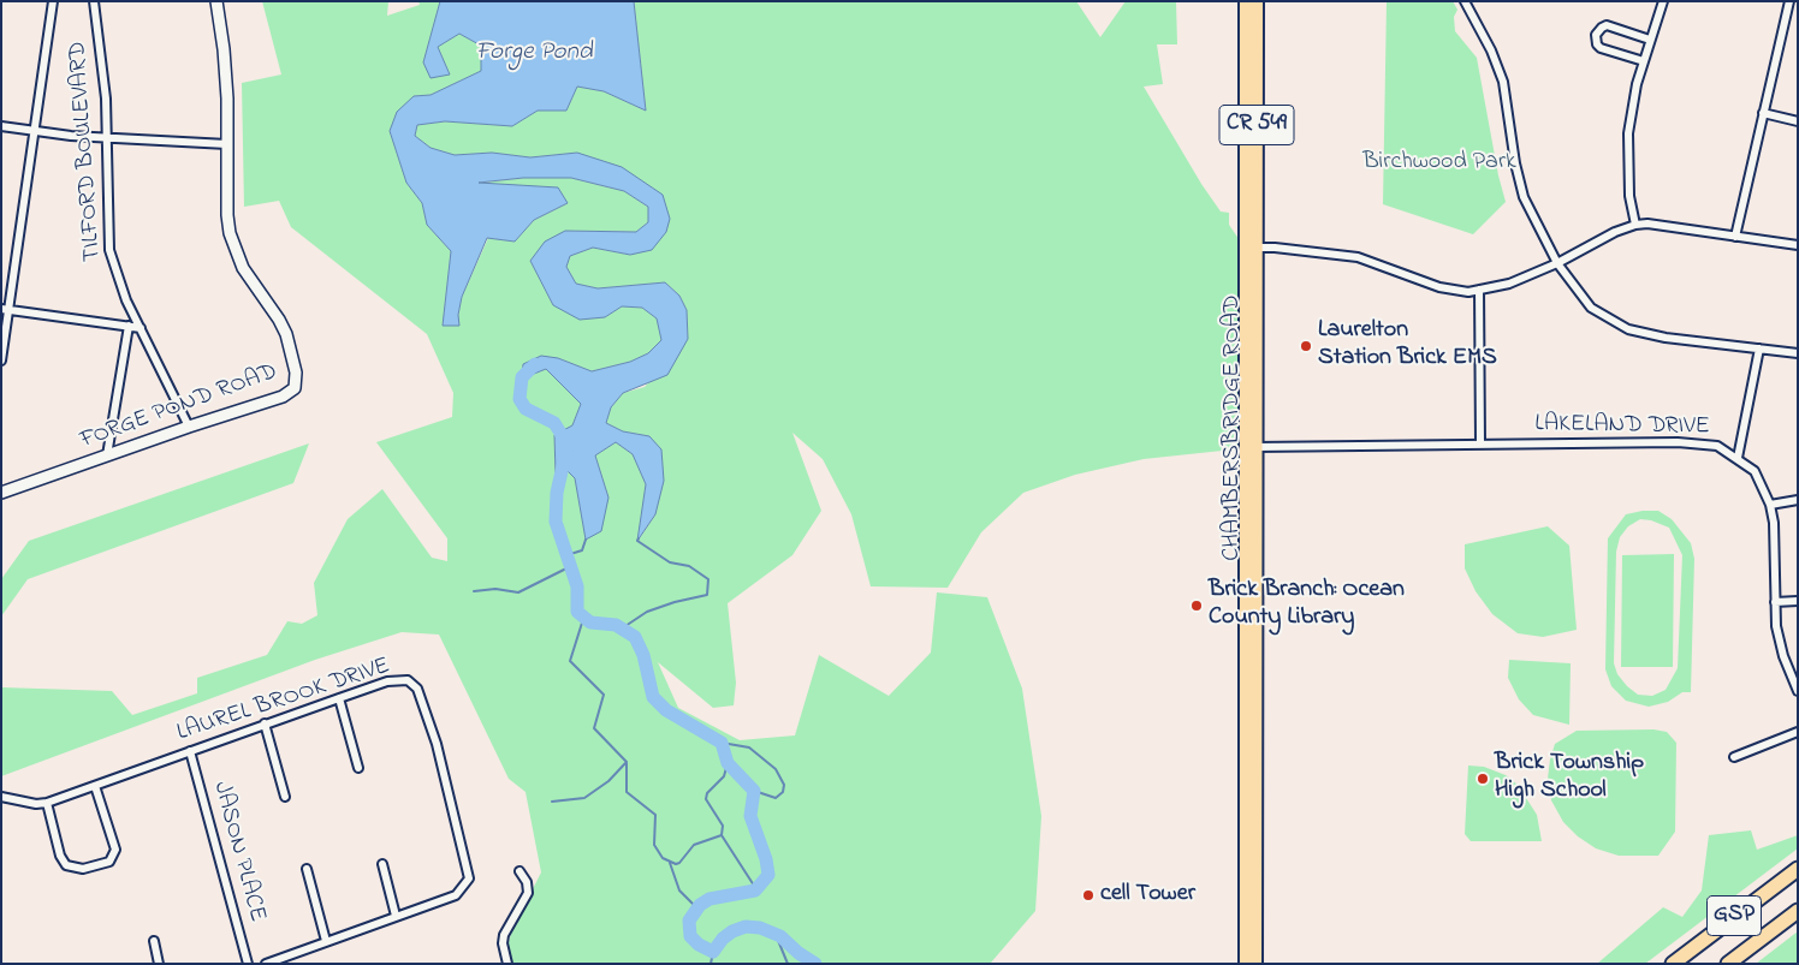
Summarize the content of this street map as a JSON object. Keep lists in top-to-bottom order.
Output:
{
  "streets": {
    "highway": ["GSP"],
    "main road": ["CR 549", "CHAMBERSBRIDGE ROAD"],
    "street": [
      "TILFORD BOULEVARD",
      "FORGE POND ROAD",
      "LAKELAND DRIVE",
      "LAUREL BROOK DRIVE",
      "JASON PLACE"
    ]
  },
  "crossings": [
    ["TILFORD BOULEVARD", "FORGE POND ROAD"],
    ["LAKELAND DRIVE", "CHAMBERSBRIDGE ROAD"],
    ["LAUREL BROOK DRIVE", "JASON PLACE"]
  ],
  "water": ["Forge Pond"],
  "parks": ["Birchwood Park"],
  "places": [
    "Laurelton Station Brick EMS",
    "Brick Branch: Ocean County Library",
    "Brick Township High School",
    "cell Tower"
  ]
}
